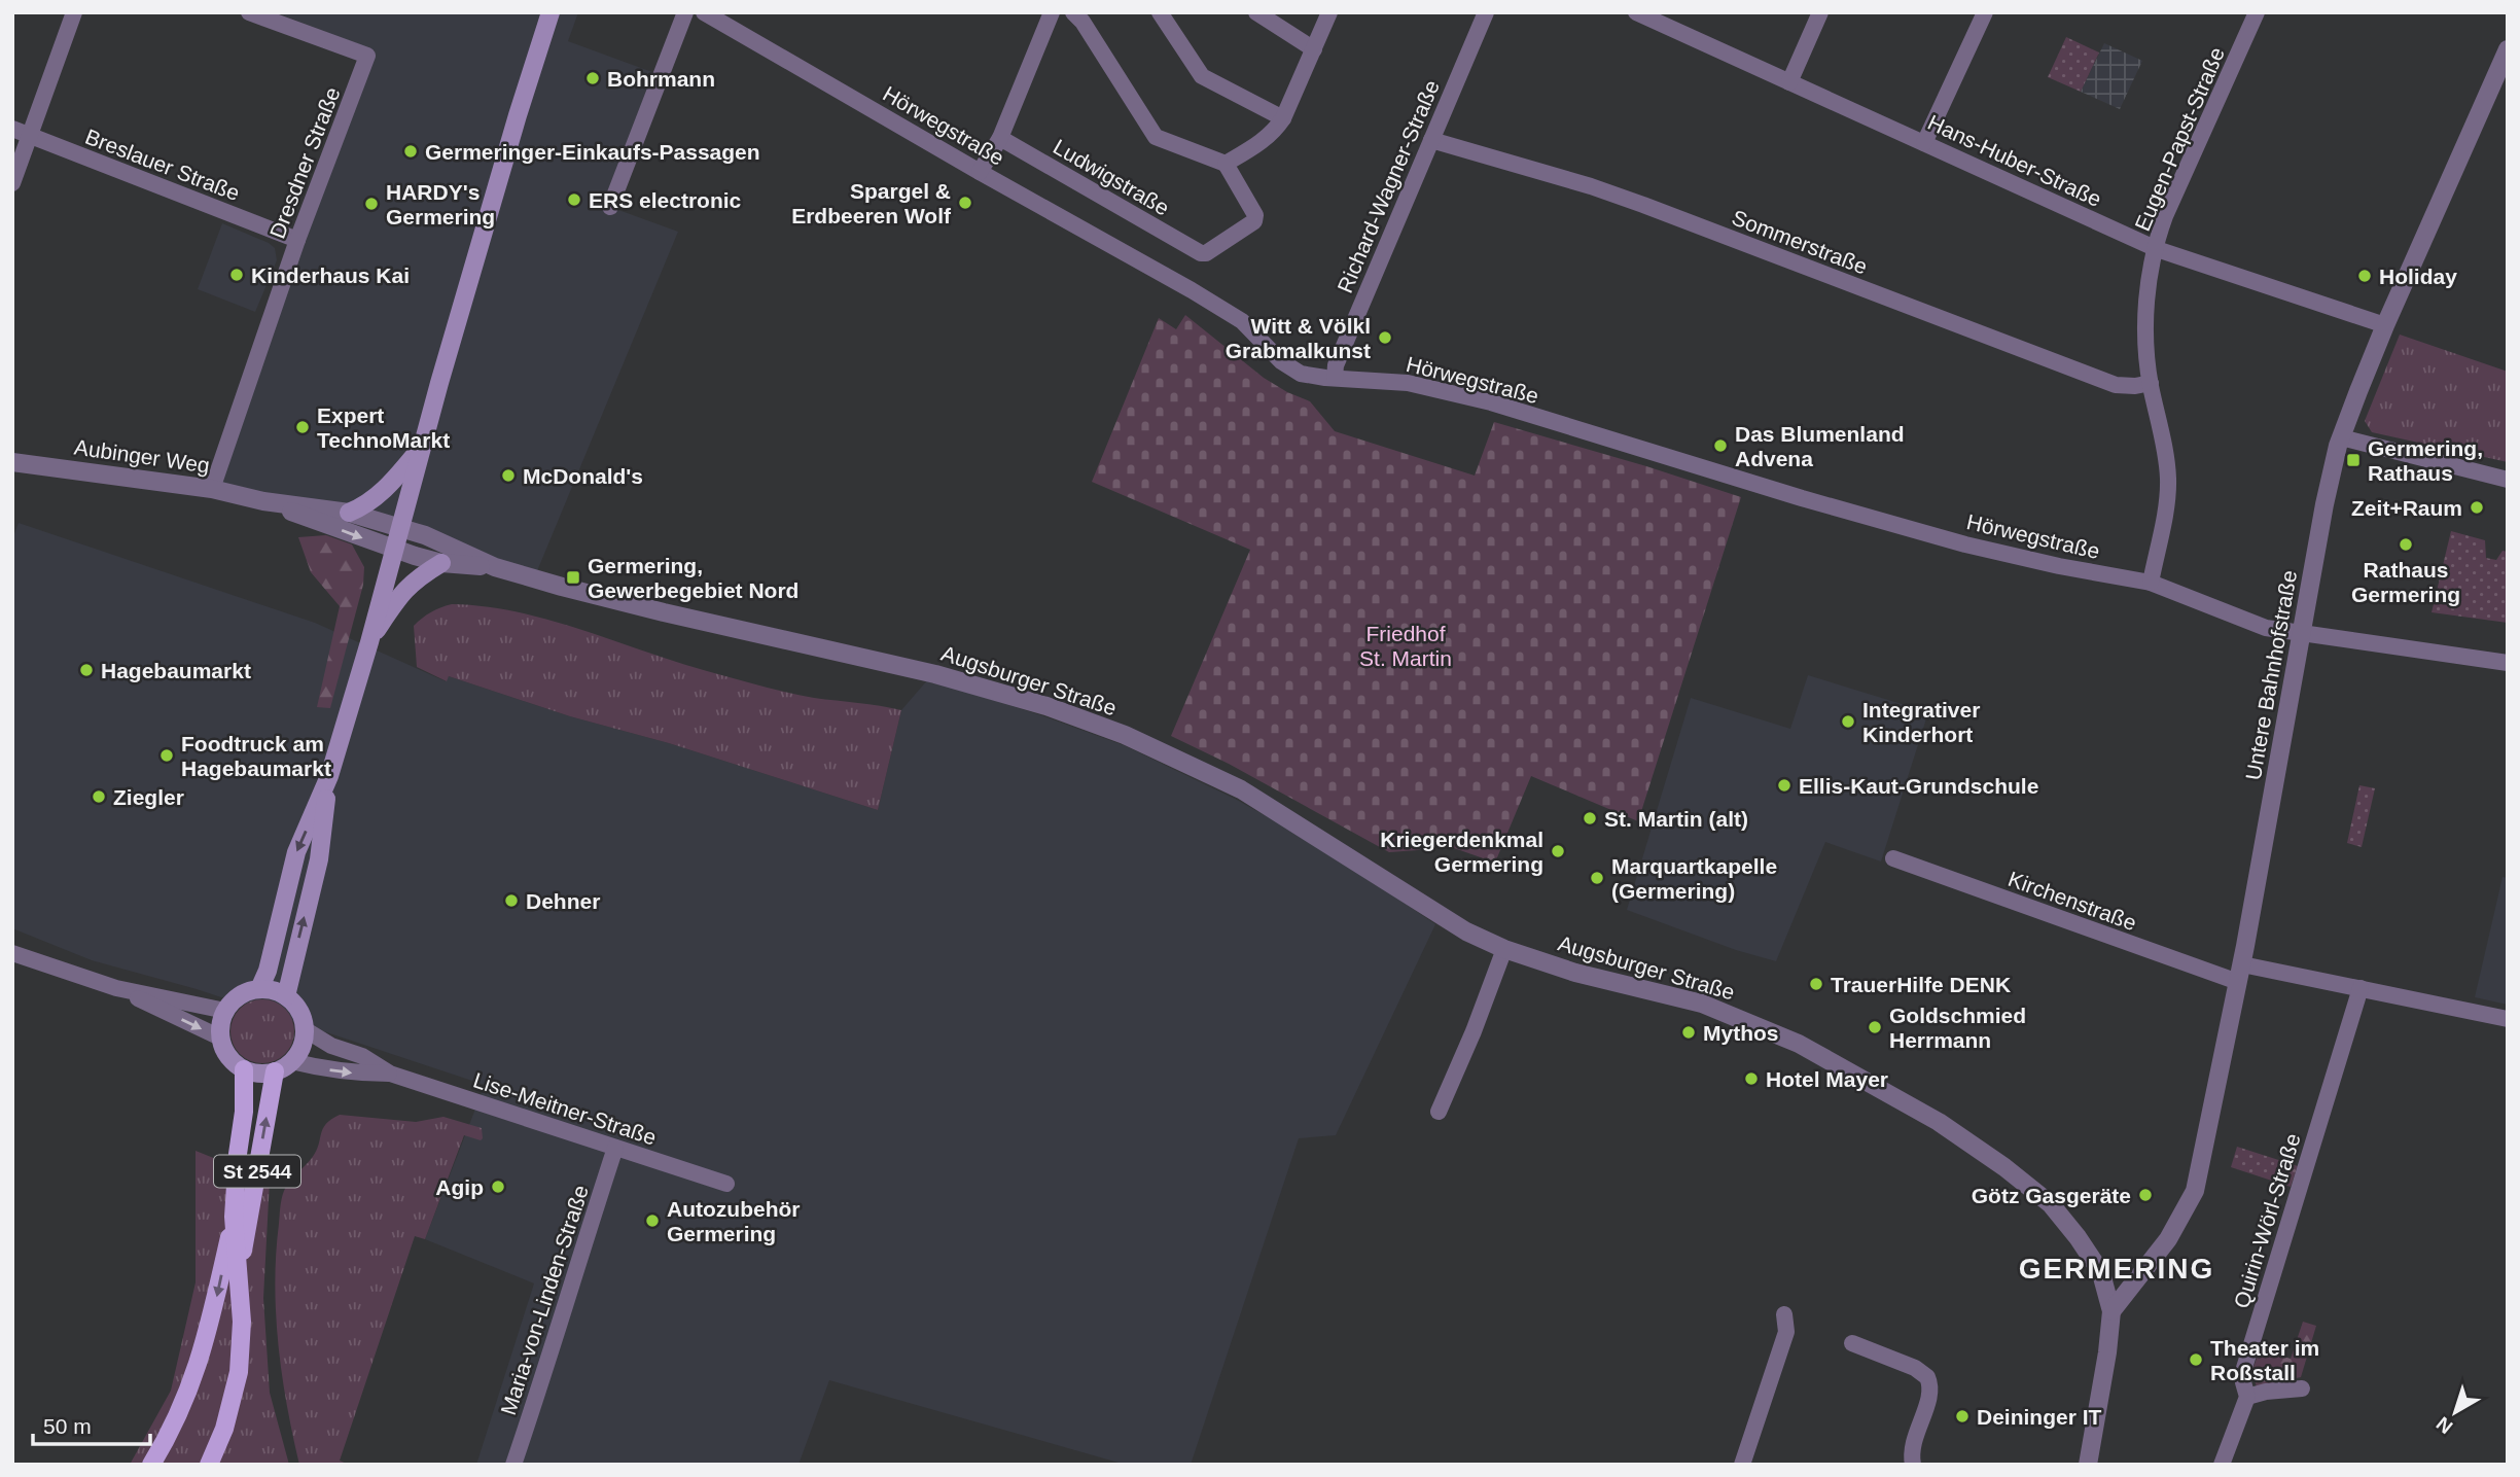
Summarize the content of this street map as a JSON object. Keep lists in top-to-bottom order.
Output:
{
  "streets": {
    "main road": ["St 2544"],
    "street": [
      "Hörwegstraße",
      "Eugen-Papst-Straße",
      "Hans-Huber-Straße",
      "Dresdner Straße",
      "Breslauer Straße",
      "Ludwigstraße",
      "Richard-Wagner-Straße",
      "Sommerstraße",
      "Aubinger Weg",
      "Untere Bahnhofstraße",
      "Augsburger Straße",
      "Kirchenstraße",
      "Lise-Meitner-Straße",
      "Quirin-Wörl-Straße",
      "Maria-von-Linden-Straße"
    ]
  },
  "crossings": [
    ["Hörwegstraße", "Eugen-Papst-Straße"],
    ["Hörwegstraße", "Richard-Wagner-Straße"],
    ["Hörwegstraße", "Untere Bahnhofstraße"],
    ["Eugen-Papst-Straße", "Hans-Huber-Straße"],
    ["Eugen-Papst-Straße", "Sommerstraße"],
    ["Hans-Huber-Straße", "Untere Bahnhofstraße"],
    ["Dresdner Straße", "Breslauer Straße"],
    ["Dresdner Straße", "Aubinger Weg"],
    ["Richard-Wagner-Straße", "Sommerstraße"],
    ["Aubinger Weg", "Augsburger Straße"],
    ["Untere Bahnhofstraße", "Augsburger Straße"],
    ["Untere Bahnhofstraße", "Kirchenstraße"],
    ["Kirchenstraße", "Quirin-Wörl-Straße"],
    ["Lise-Meitner-Straße", "St 2544"],
    ["Lise-Meitner-Straße", "Maria-von-Linden-Straße"]
  ],
  "districts": ["GERMERING"],
  "parks": ["Friedhof St. Martin"],
  "places": {
    "other": [
      "Bohrmann",
      "Germeringer-Einkaufs-Passagen",
      "ERS electronic",
      "Spargel & Erdbeeren Wolf",
      "HARDY's Germering",
      "Kinderhaus Kai",
      "Holiday",
      "Witt & Völkl Grabmalkunst",
      "Expert TechnoMarkt",
      "Das Blumenland Advena",
      "McDonald's",
      "Zeit+Raum",
      "Rathaus Germering",
      "Hagebaumarkt",
      "Integrativer Kinderhort",
      "Foodtruck am Hagebaumarkt",
      "Ellis-Kaut-Grundschule",
      "Ziegler",
      "St. Martin (alt)",
      "Kriegerdenkmal Germering",
      "Marquartkapelle (Germering)",
      "Dehner",
      "TrauerHilfe DENK",
      "Goldschmied Herrmann",
      "Mythos",
      "Hotel Mayer",
      "Agip",
      "Götz Gasgeräte",
      "Autozubehör Germering",
      "Theater im Roßstall",
      "Deininger IT"
    ],
    "transit": ["Germering, Rathaus", "Germering, Gewerbegebiet Nord"]
  },
  "scale_bar": "50 m",
  "north": "bottom left"
}
